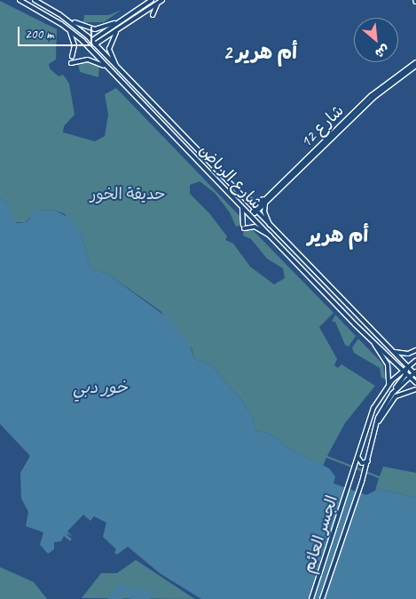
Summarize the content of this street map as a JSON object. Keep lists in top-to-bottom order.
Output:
{
  "streets": {
    "main road": ["شارع 12", "شارع الرياض", "الجسر العائم"]
  },
  "crossings": [
    ["شارع 12", "شارع الرياض"],
    ["شارع الرياض", "الجسر العائم"]
  ],
  "districts": ["أم هرير 2", "أم هرير"],
  "water": ["خور دبي"],
  "parks": ["حديقة الخور"],
  "scale_bar": "200 m",
  "north": "bottom right"
}
